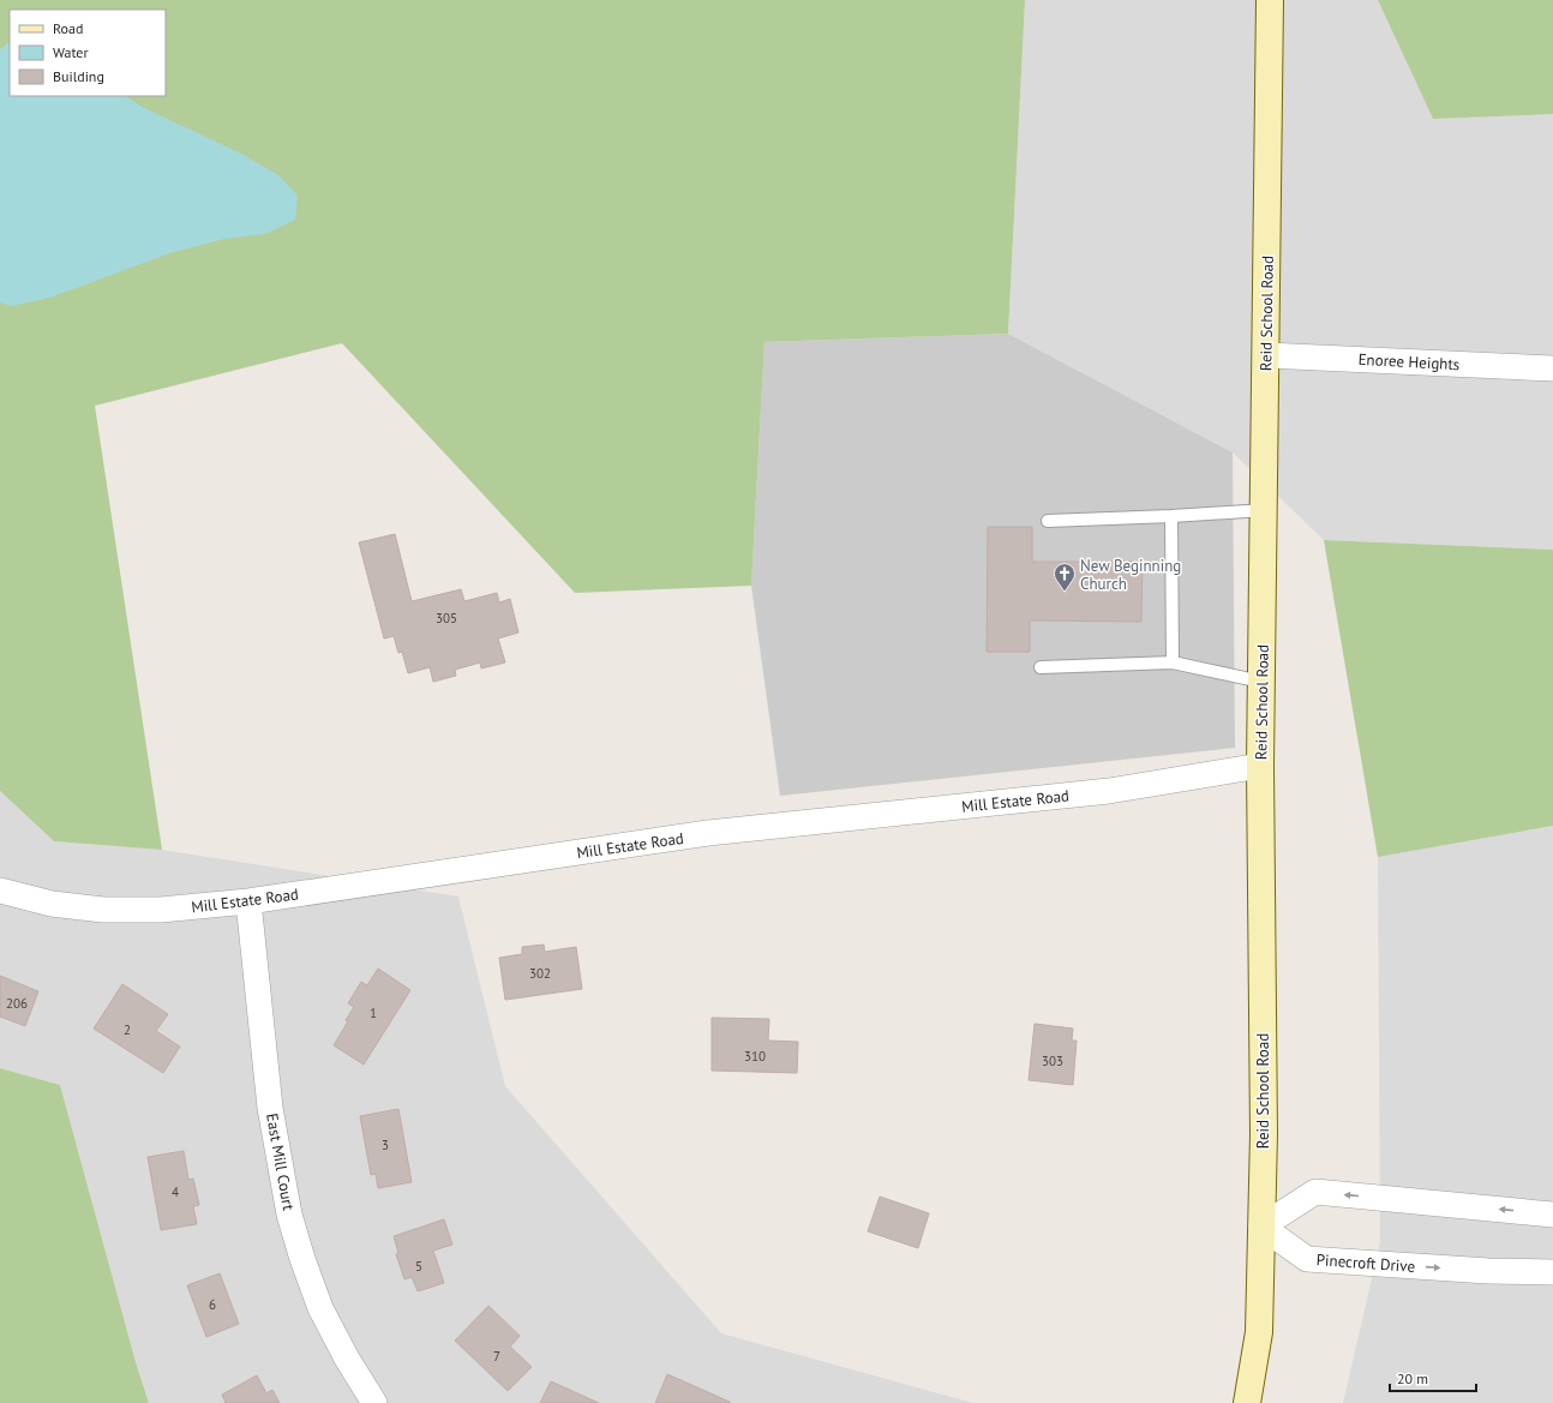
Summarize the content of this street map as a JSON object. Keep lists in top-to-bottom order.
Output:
{
  "streets": {
    "street": [
      "Reid School Road",
      "Enoree Heights",
      "Mill Estate Road",
      "East Mill Court",
      "Pinecroft Drive"
    ]
  },
  "crossings": [
    ["Reid School Road", "Enoree Heights"],
    ["Reid School Road", "Mill Estate Road"],
    ["Reid School Road", "Pinecroft Drive"],
    ["Mill Estate Road", "East Mill Court"]
  ],
  "places": {
    "church": ["New Beginning Church"]
  },
  "house_numbers": [
    "305",
    "302",
    "206",
    "1",
    "2",
    "310",
    "303",
    "3",
    "4",
    "5",
    "6",
    "7"
  ],
  "legend": ["Road", "Water", "Building"],
  "scale_bar": "20 m"
}
